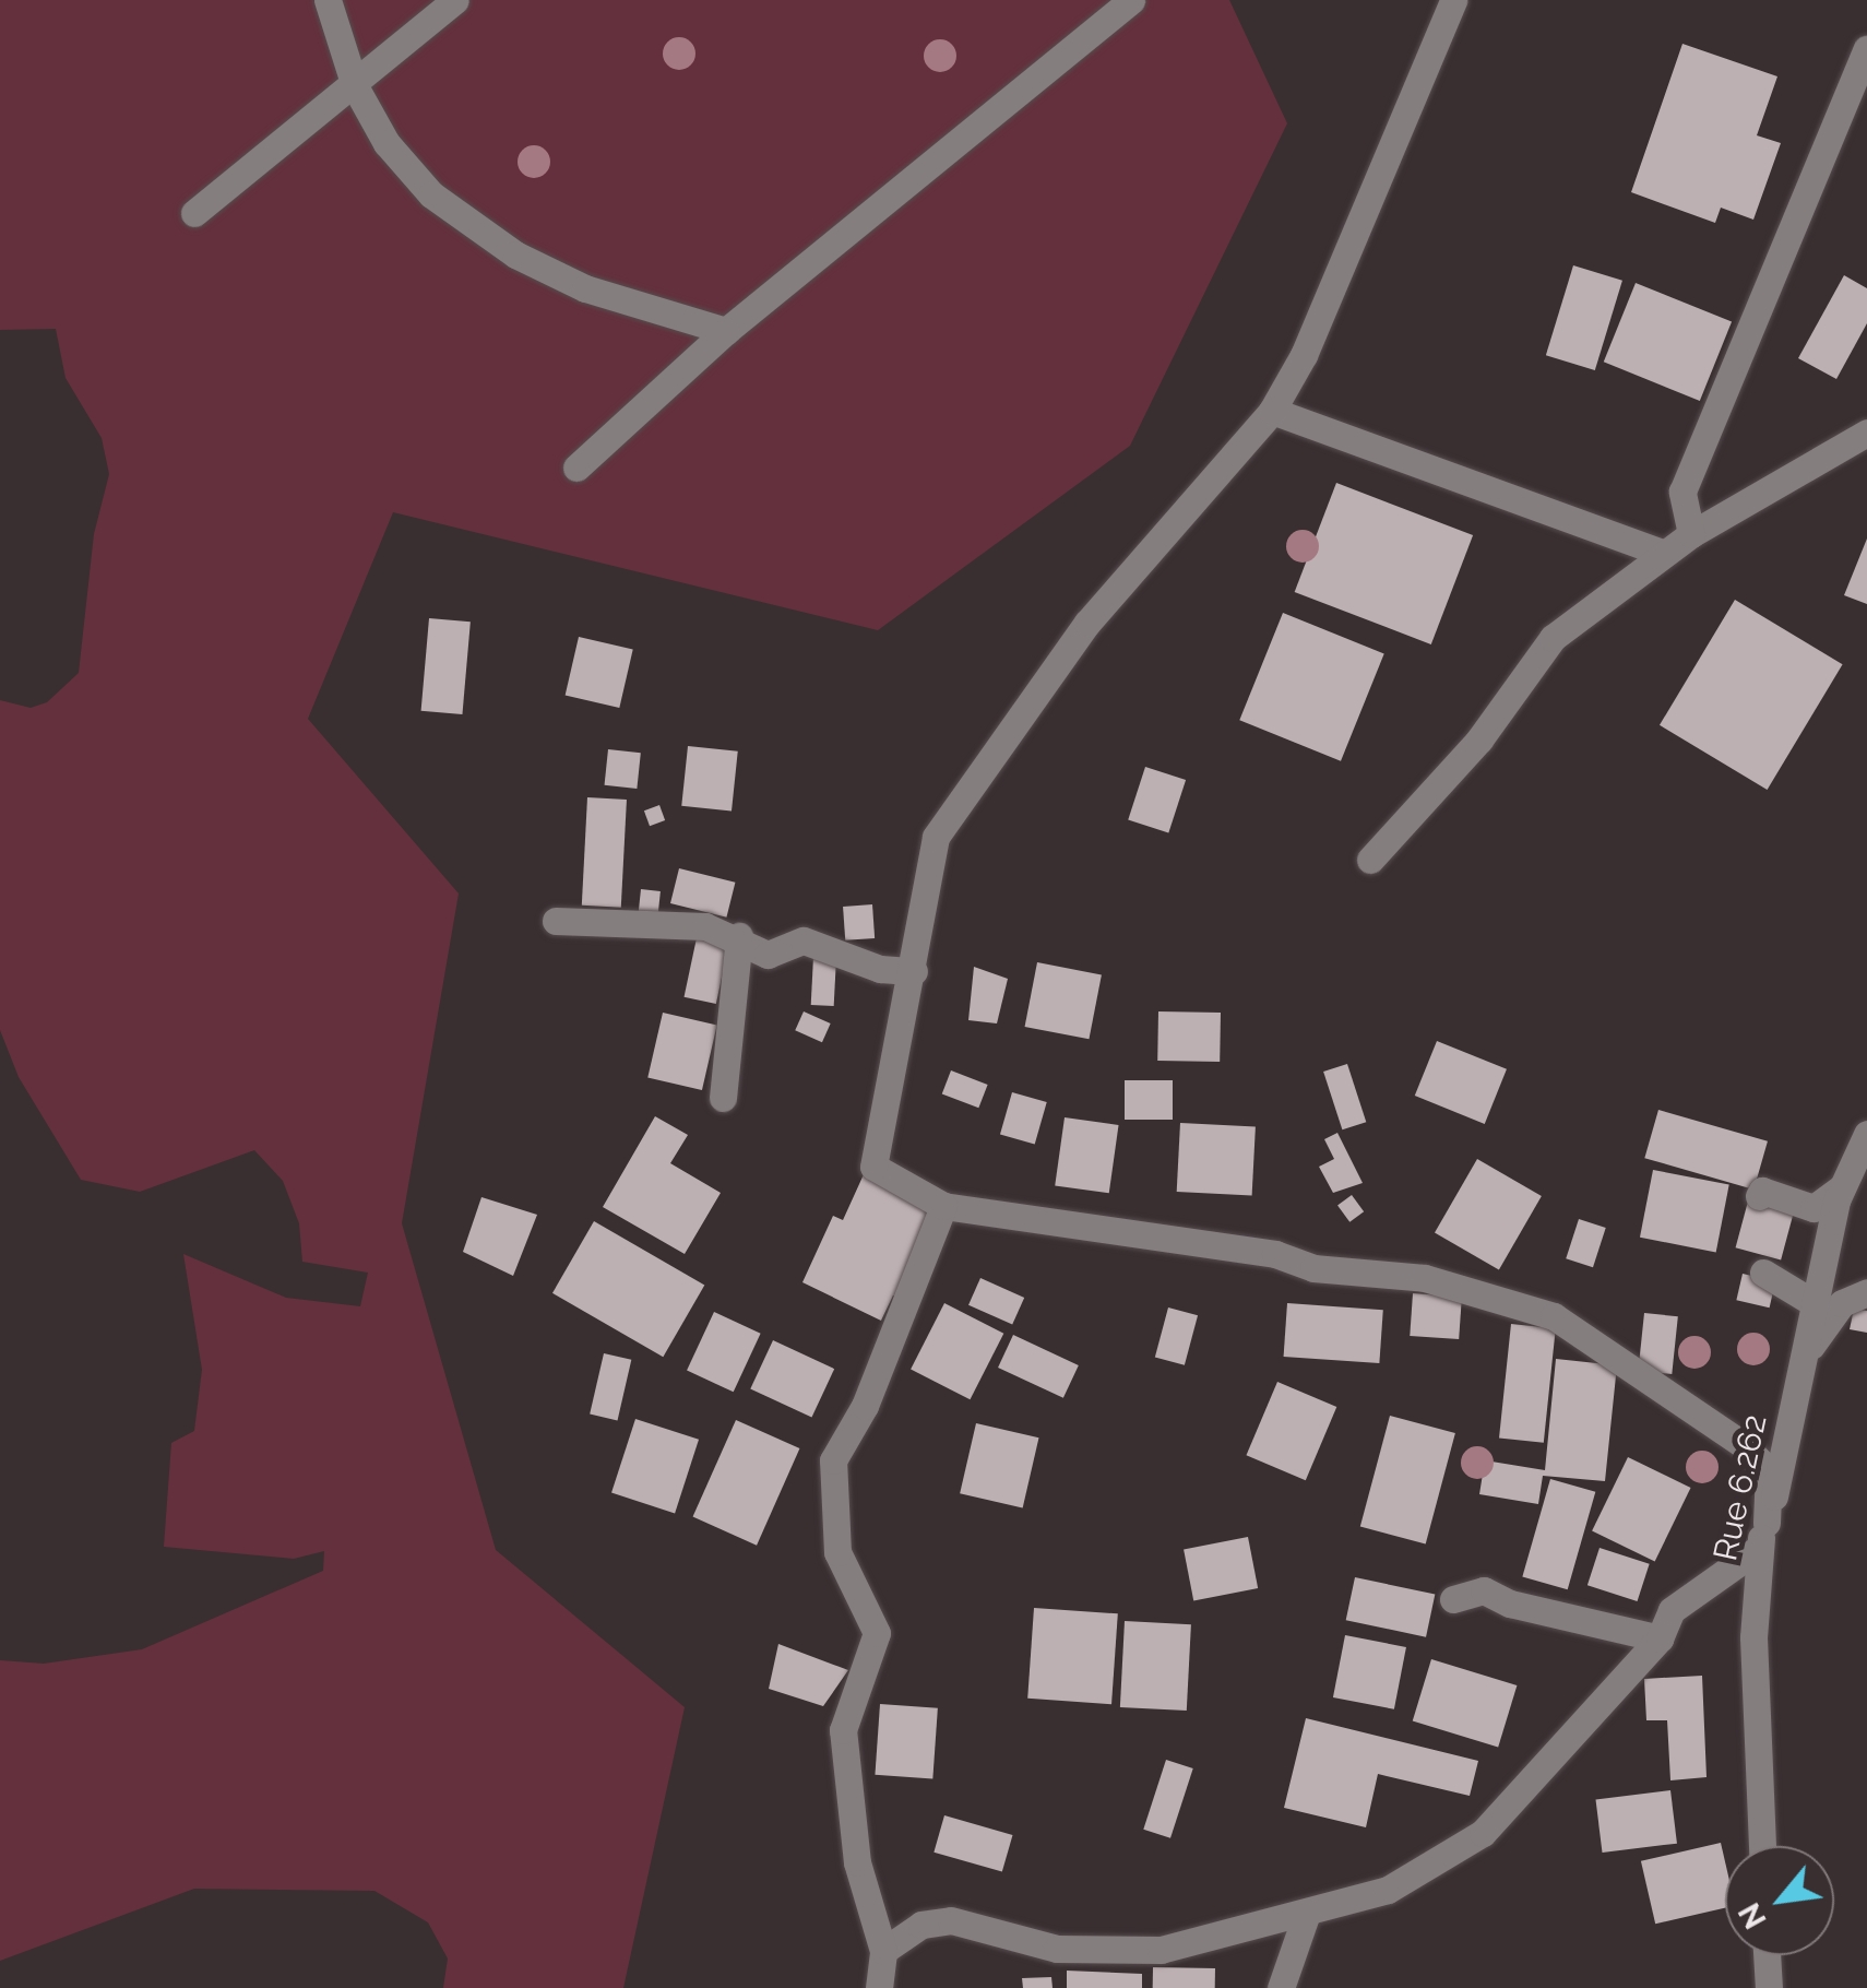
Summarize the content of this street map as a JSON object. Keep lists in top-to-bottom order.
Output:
{
  "streets": {
    "street": ["Rue 6.262"]
  },
  "north": "bottom left"
}
